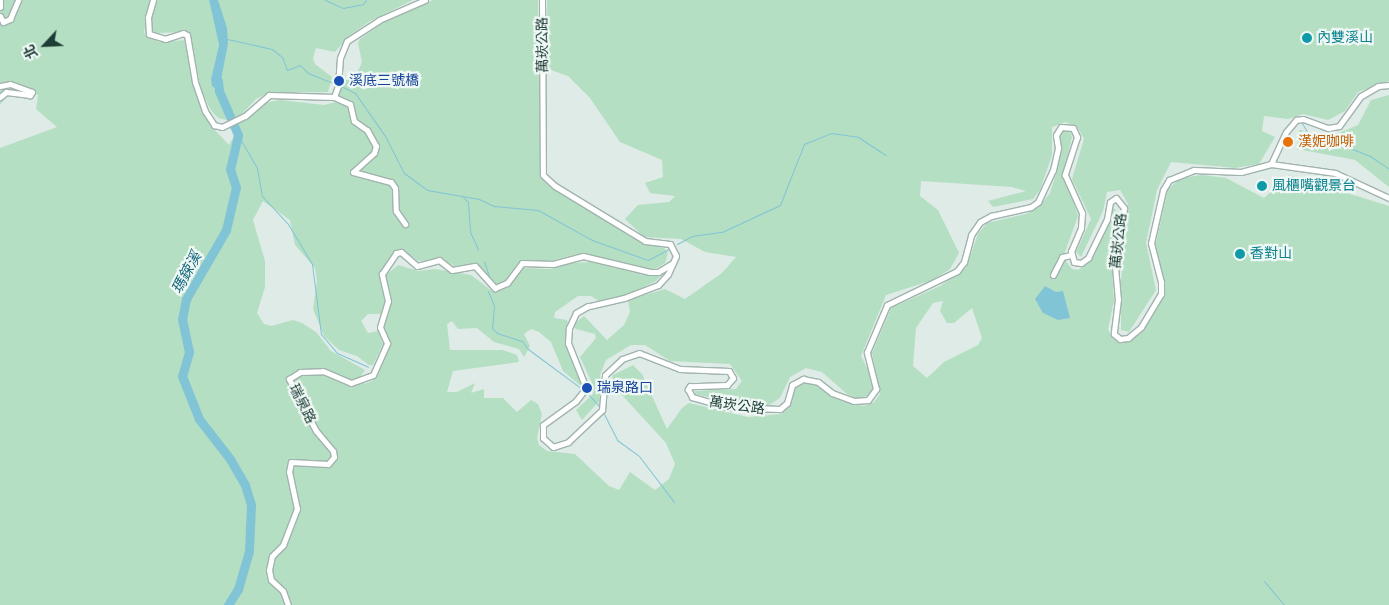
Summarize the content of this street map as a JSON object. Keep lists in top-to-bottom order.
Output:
{
  "streets": {
    "street": ["萬崁公路", "瑞泉路"]
  },
  "crossings": [
    ["萬崁公路", "瑞泉路"]
  ],
  "water": ["瑪鋉溪"],
  "places": [
    "內雙溪山",
    "溪底三號橋",
    "漢妮咖啡",
    "風櫃嘴觀景台",
    "香對山",
    "瑞泉路口"
  ],
  "north": "bottom left"
}
